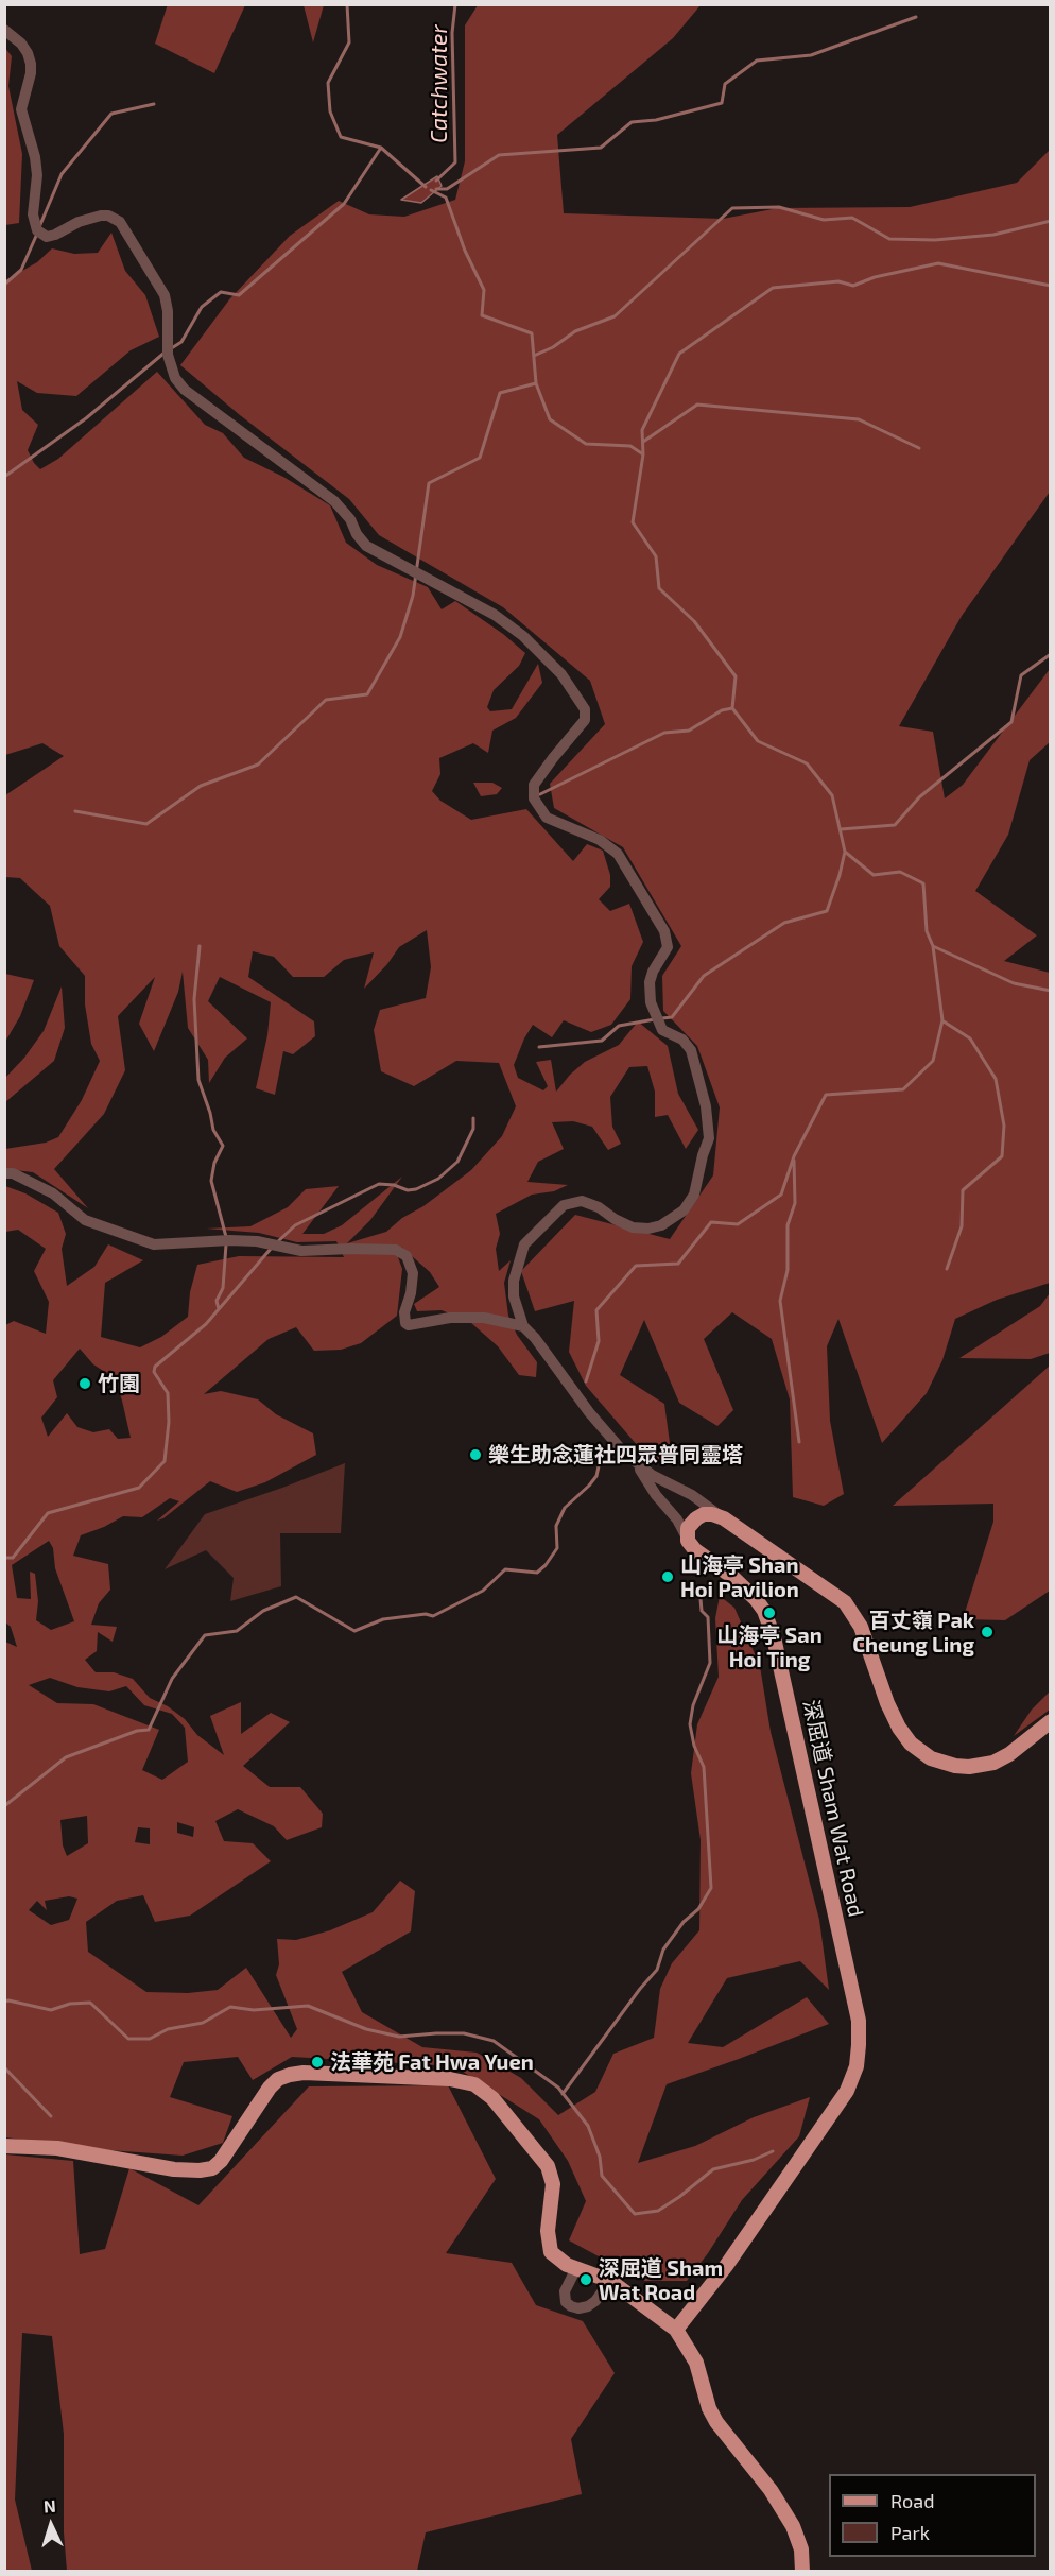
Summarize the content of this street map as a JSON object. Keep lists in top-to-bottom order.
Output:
{
  "streets": {
    "main road": ["深屈道 Sham Wat Road"]
  },
  "water": ["Catchwater"],
  "places": [
    "竹園",
    "樂生助念蓮社四眾普同靈塔",
    "山海亭 Shan Hoi Pavilion",
    "山海亭 San Hoi Ting",
    "百丈嶺 Pak Cheung Ling",
    "法華苑 Fat Hwa Yuen",
    "深屈道 Sham Wat Road"
  ],
  "legend": ["Road", "Park"],
  "north": "top"
}
